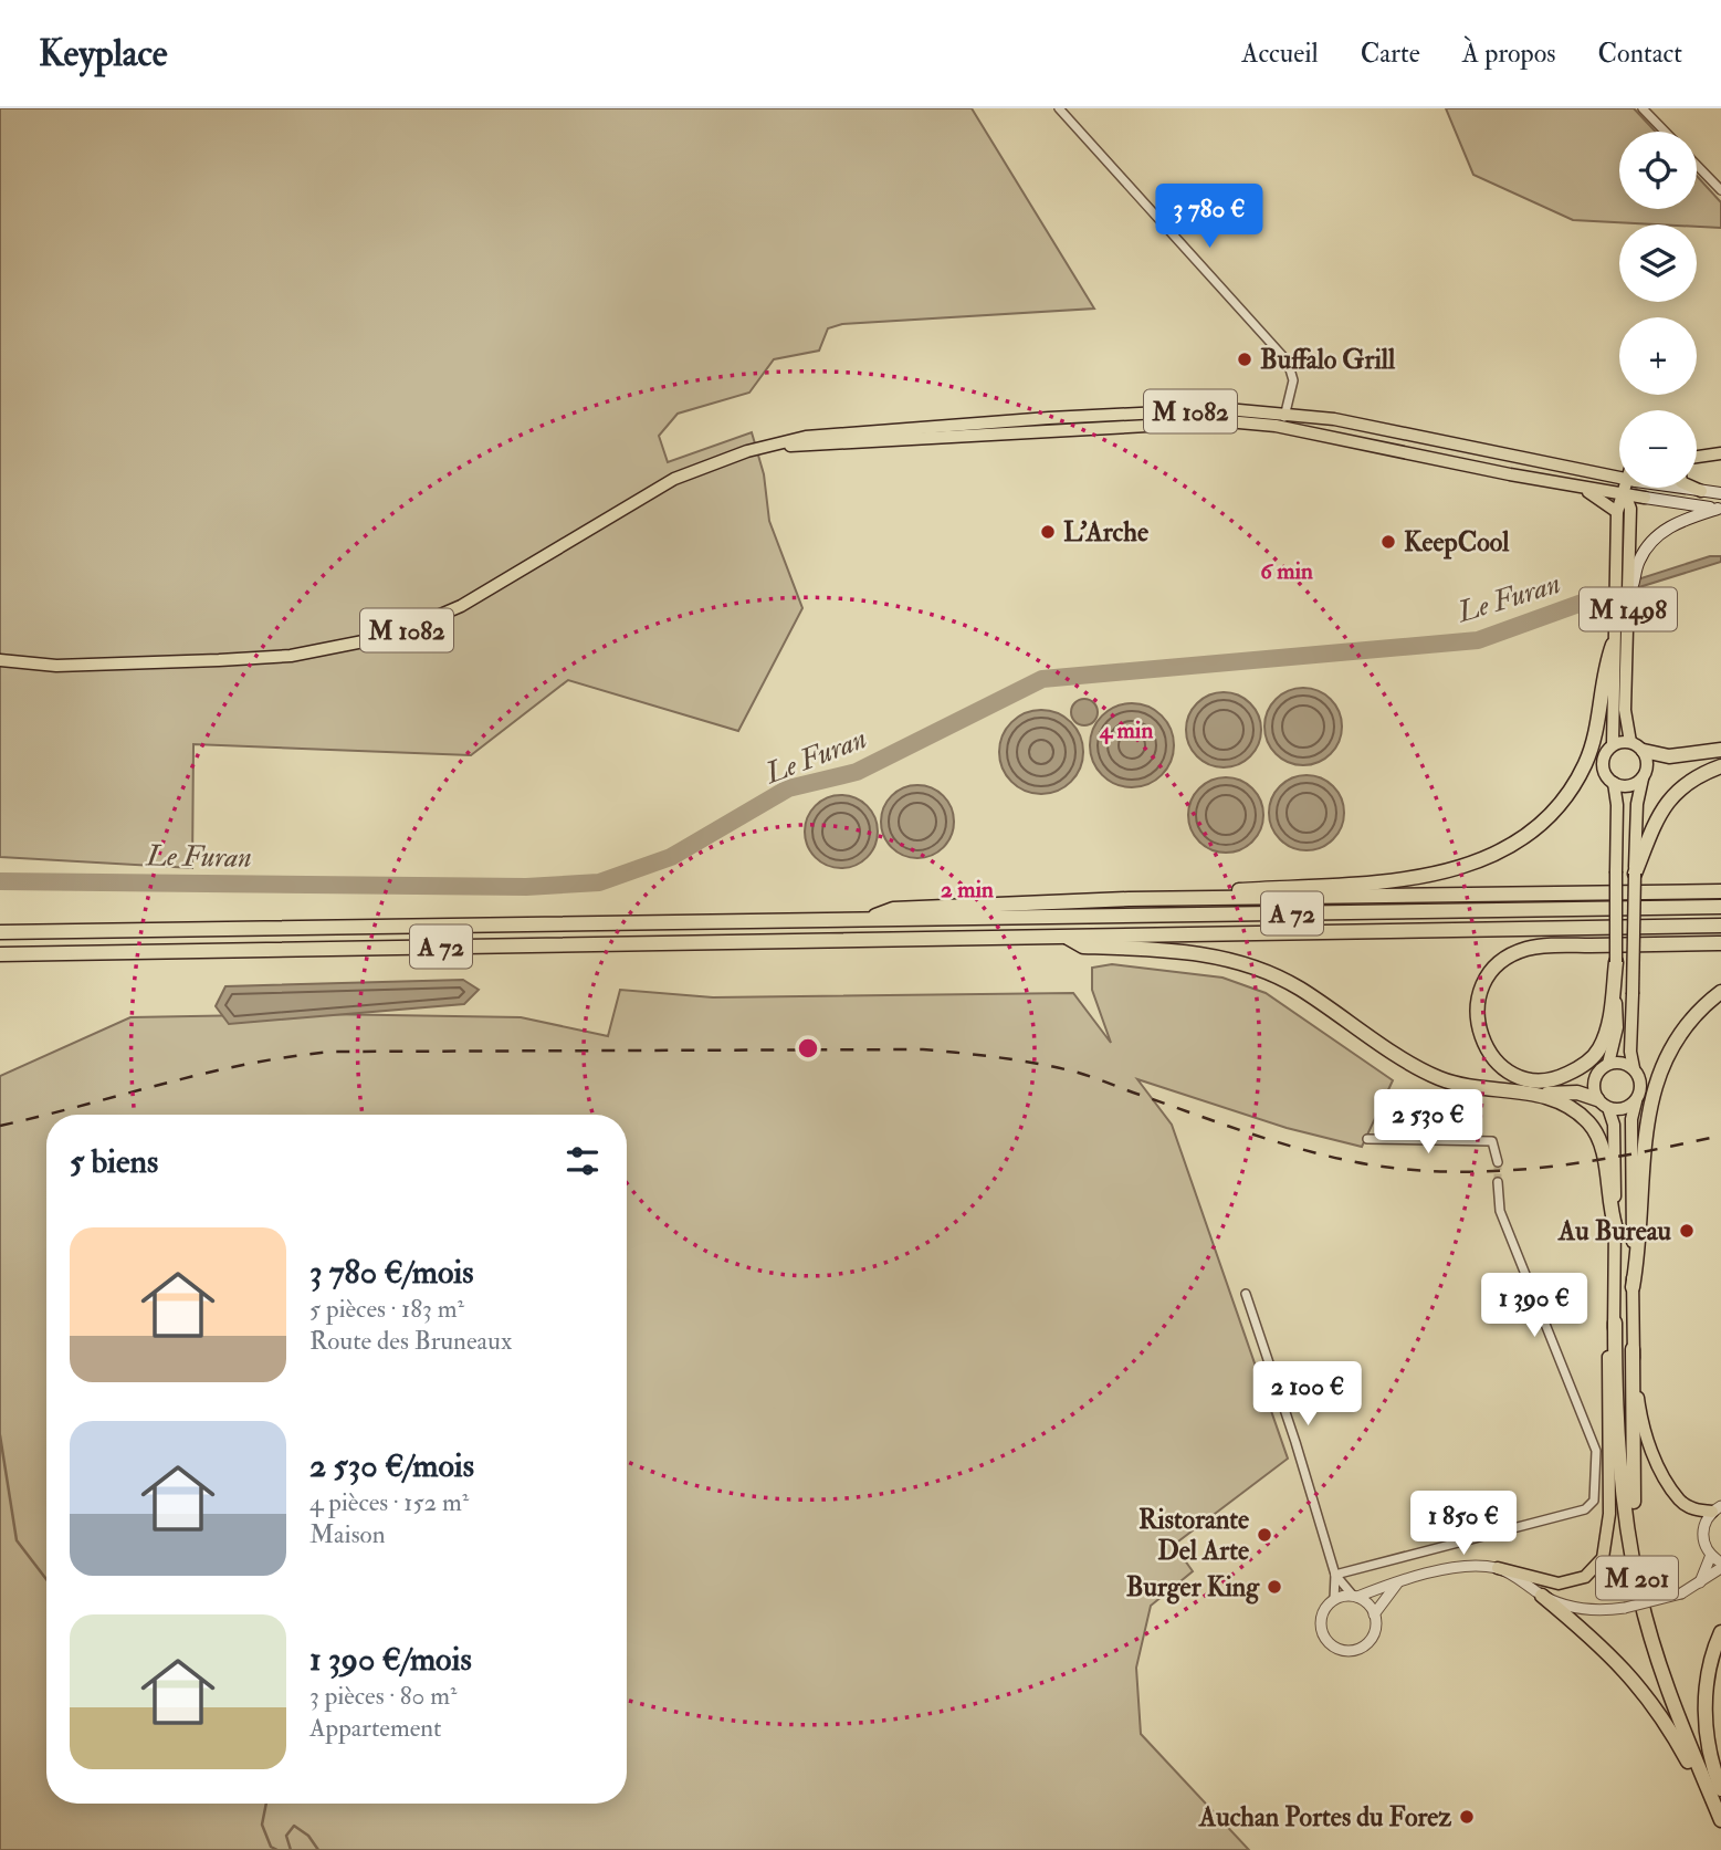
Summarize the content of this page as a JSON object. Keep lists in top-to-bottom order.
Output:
{
  "streets": {
    "highway": ["A 72", "M 201"],
    "main road": ["M 1082", "M 1498"]
  },
  "water": ["Le Furan"],
  "places": [
    "Buffalo Grill",
    "L'Arche",
    "KeepCool",
    "Au Bureau",
    "Ristorante Del Arte",
    "Burger King",
    "Auchan Portes du Forez"
  ],
  "page": {
    "header": "Keyplace",
    "nav": [
      "Accueil",
      "Carte",
      "À propos",
      "Contact"
    ],
    "map_buttons": ["+", "−"],
    "price": [
      "3 780 €",
      "2 530 €",
      "1 390 €",
      "2 100 €",
      "1 850 €"
    ],
    "heading": "5 biens",
    "list": [
      {
        "name": "3 780 €/mois",
        "note": "5 pièces · 183 m² · Route des Bruneaux"
      },
      {
        "name": "2 530 €/mois",
        "note": "4 pièces · 152 m² · Maison"
      },
      {
        "name": "1 390 €/mois",
        "note": "3 pièces · 80 m² · Appartement"
      }
    ]
  },
  "rings": ["6 min", "4 min", "2 min"]
}
